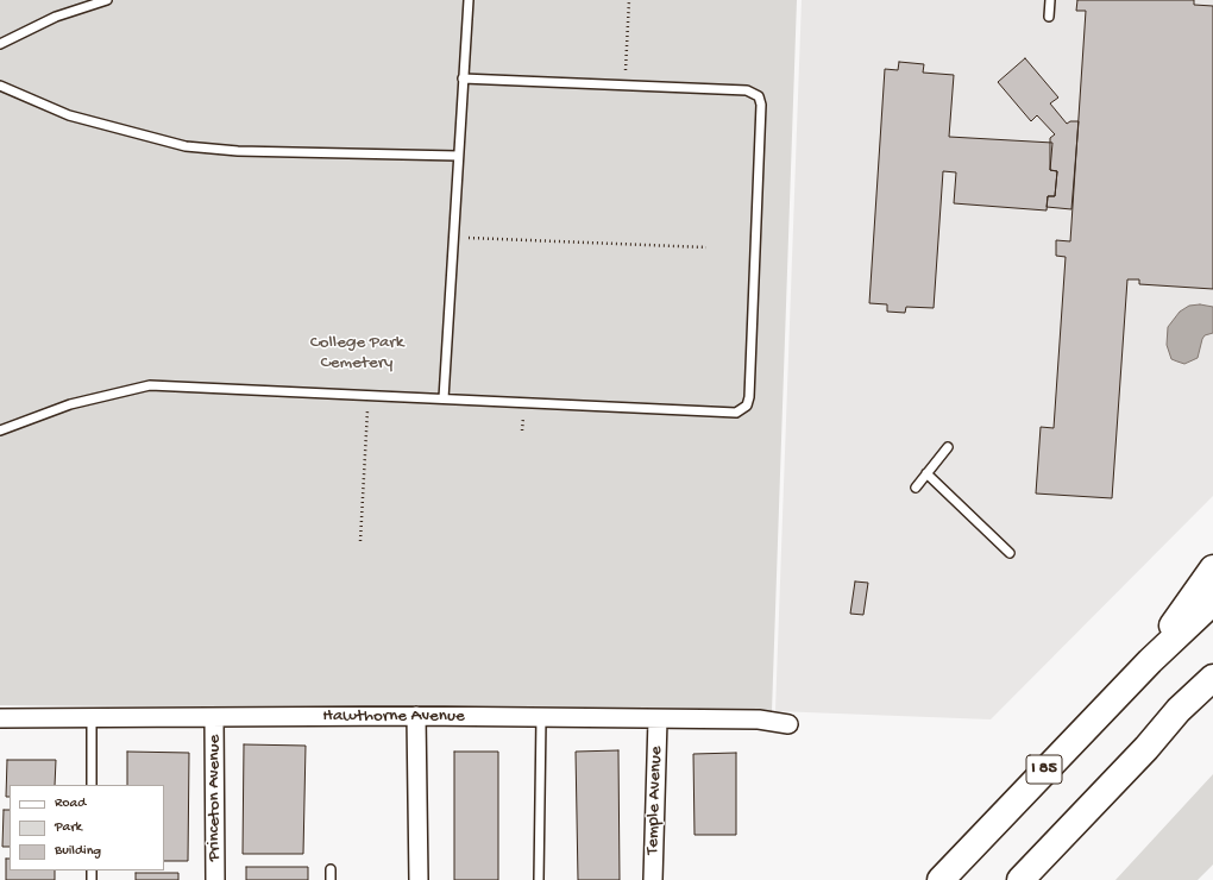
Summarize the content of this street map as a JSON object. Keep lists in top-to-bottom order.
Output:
{
  "streets": {
    "highway": ["I 85"],
    "street": ["Hawthorne Avenue", "Princeton Avenue", "Temple Avenue"]
  },
  "crossings": [
    ["Hawthorne Avenue", "Princeton Avenue"],
    ["Hawthorne Avenue", "Temple Avenue"]
  ],
  "parks": ["College Park Cemetery"],
  "legend": ["Road", "Park", "Building"]
}
